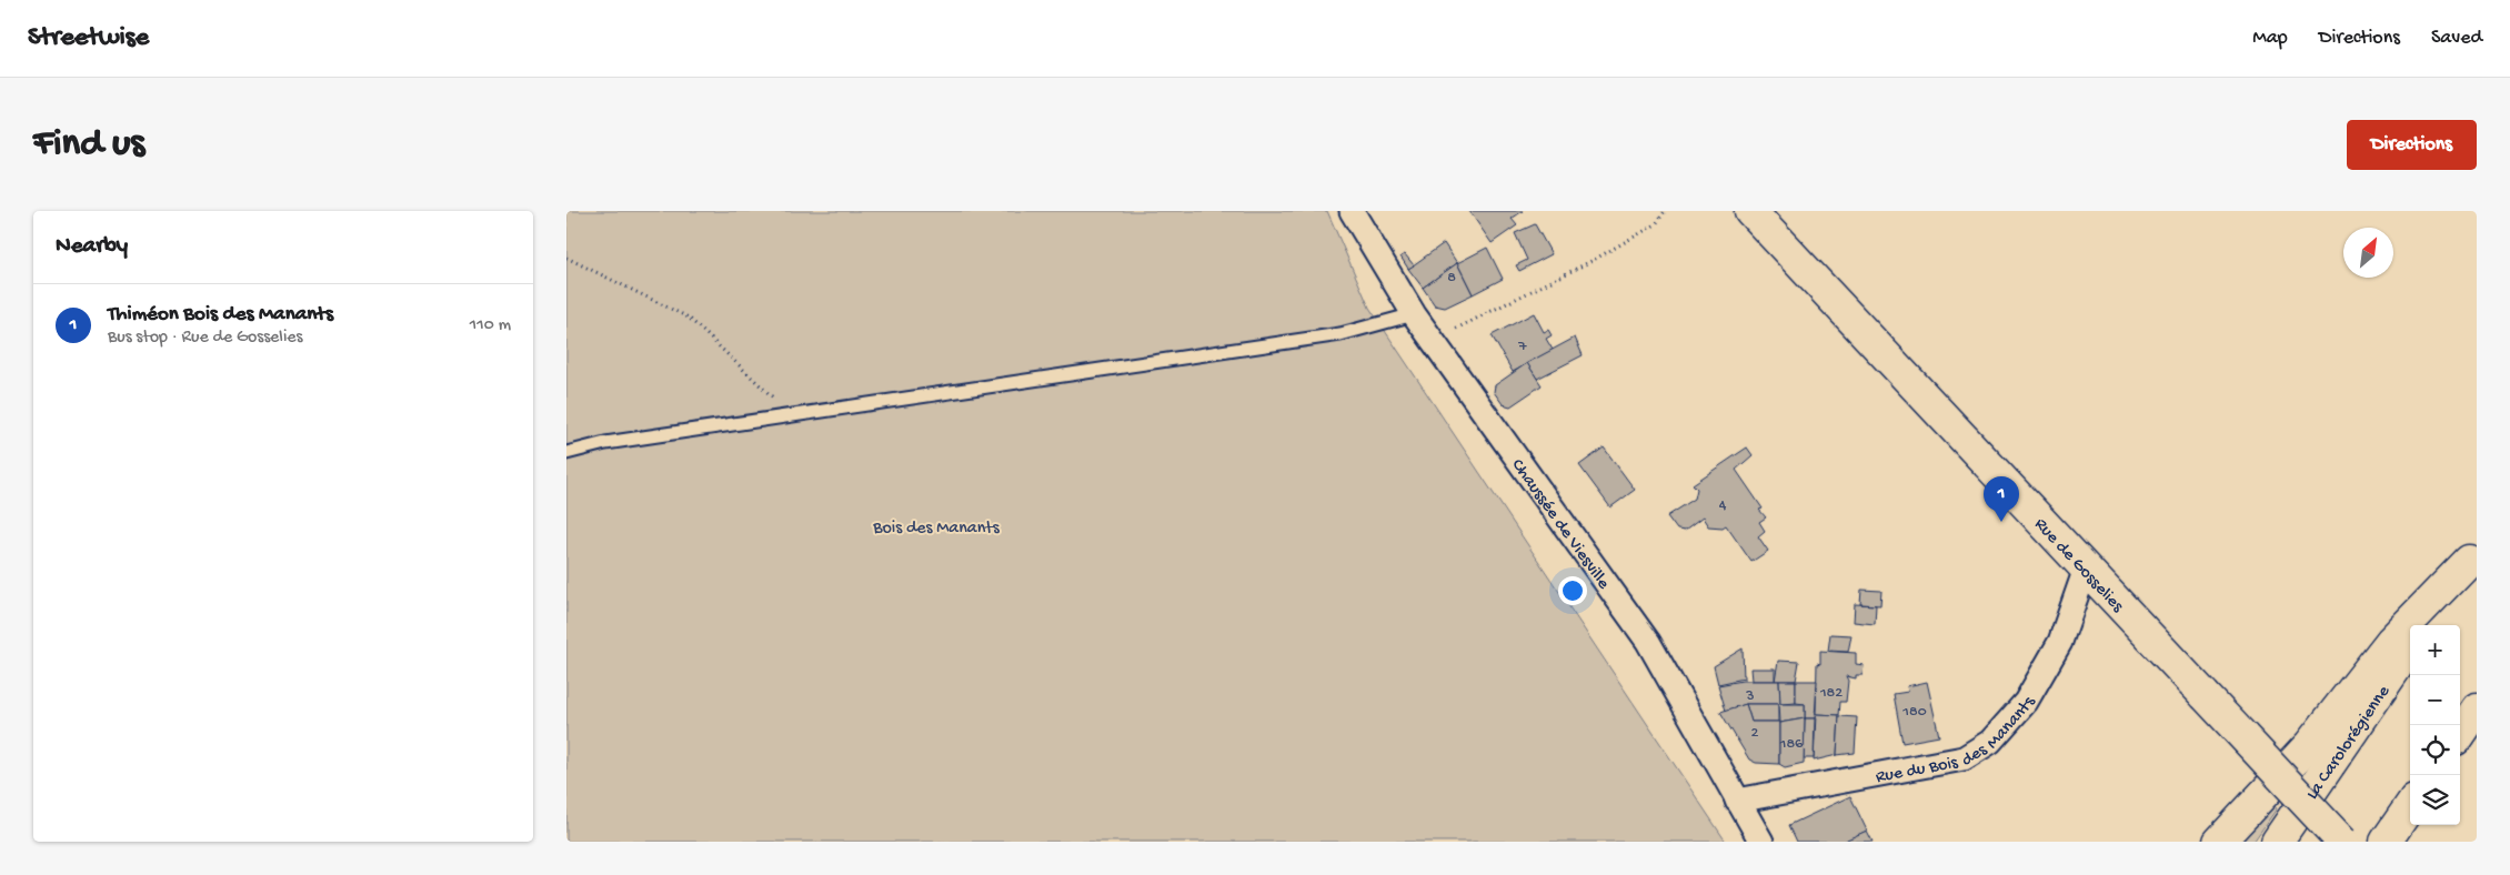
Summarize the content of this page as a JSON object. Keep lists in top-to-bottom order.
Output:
{
  "streets": {
    "main road": ["Rue de Gosselies", "La Carolorégienne"],
    "street": ["Chaussée de Viesville", "Rue du Bois des Manants"]
  },
  "crossings": [
    ["Chaussée de Viesville", "Rue du Bois des Manants"],
    ["Rue de Gosselies", "Rue du Bois des Manants"]
  ],
  "parks": ["Bois des Manants"],
  "house_numbers": [
    "8",
    "7",
    "4",
    "182",
    "3",
    "180",
    "2",
    "186"
  ],
  "north": "top right",
  "page": {
    "header": "Streetwise",
    "nav": ["Map", "Directions", "Saved"],
    "buttons": "Directions",
    "title": "Find us",
    "heading": "Nearby",
    "list": [
      {
        "mark": "1",
        "name": "Thiméon Bois des Manants",
        "note": "Bus stop · Rue de Gosselies",
        "value": "110 m"
      }
    ],
    "pins": "1",
    "map_buttons": ["+", "−"]
  }
}
